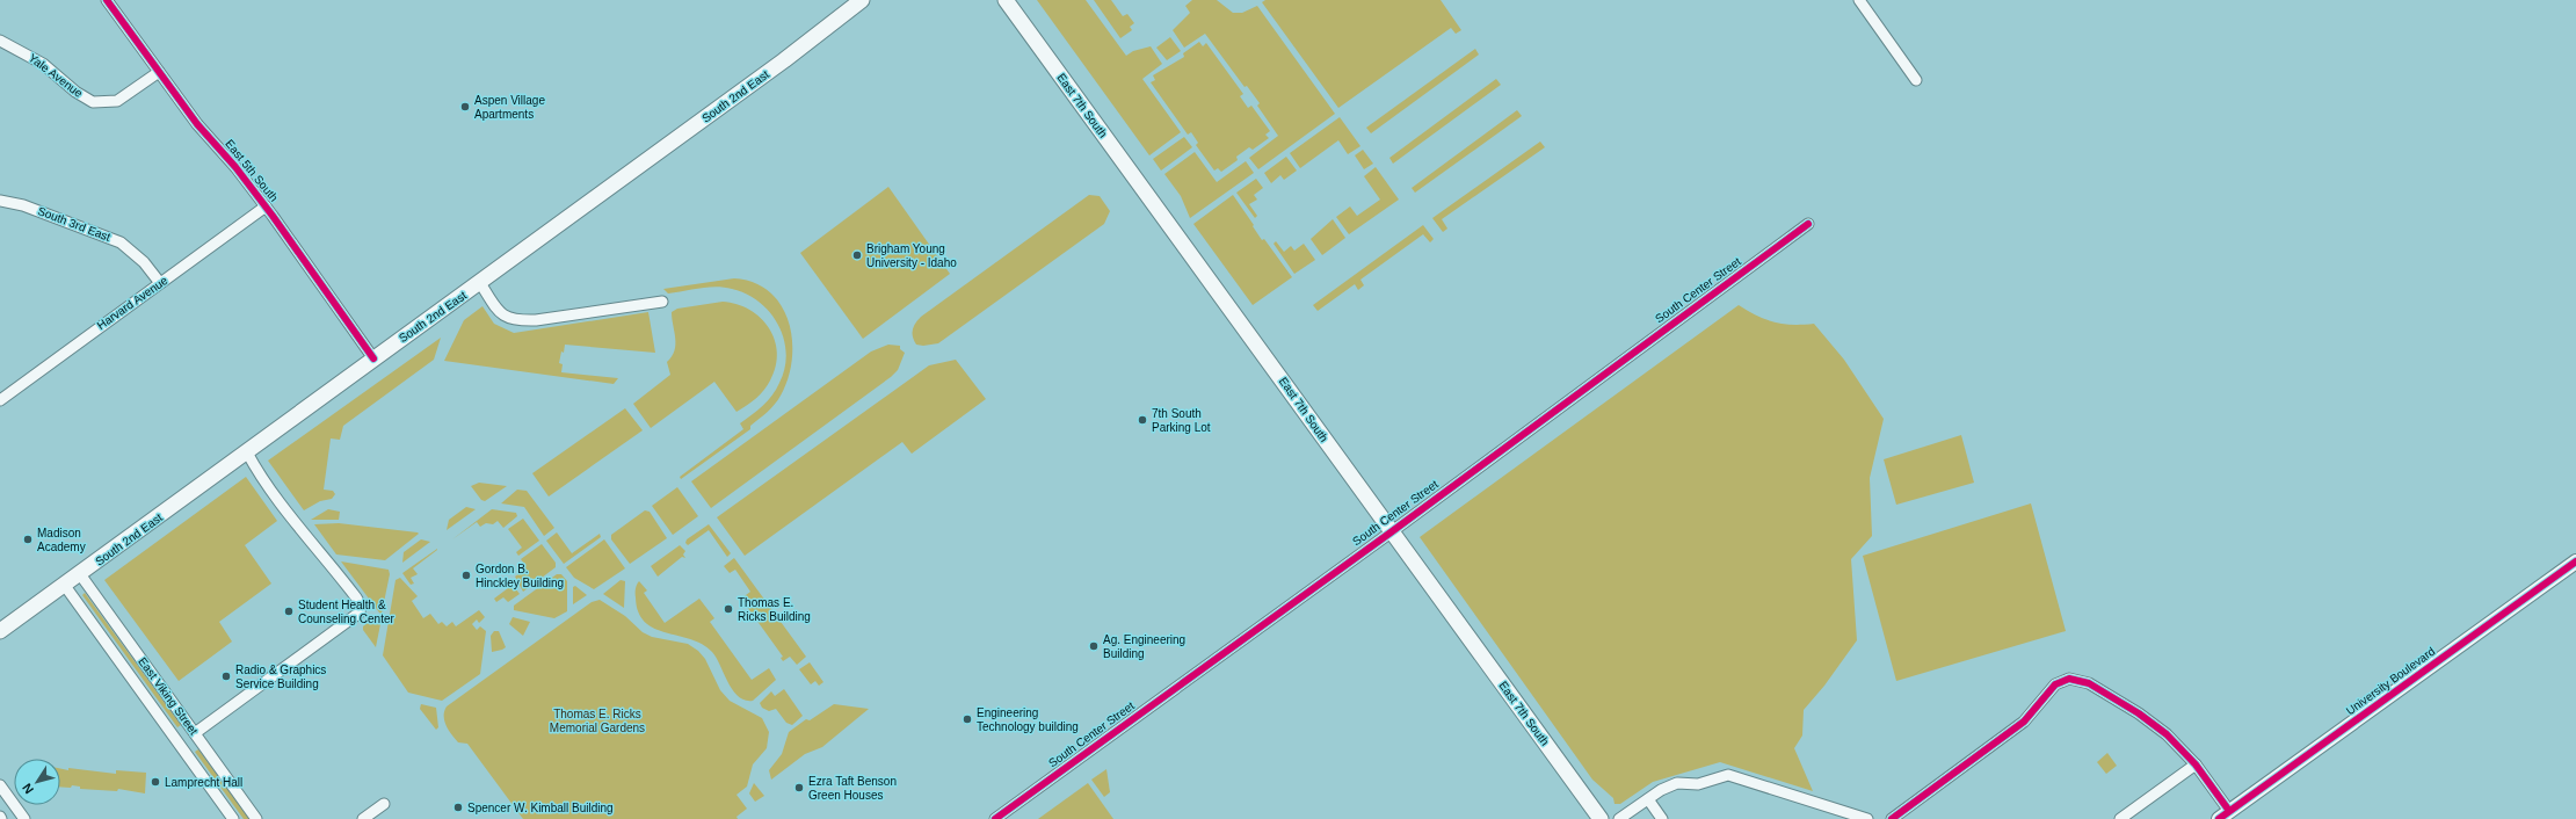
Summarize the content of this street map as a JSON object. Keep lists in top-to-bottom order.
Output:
{
  "streets": {
    "main road": ["South 2nd East", "East 7th South"],
    "street": [
      "Yale Avenue",
      "East 5th South",
      "South 3rd East",
      "South Center Street",
      "Harvard Avenue",
      "University Boulevard",
      "East Viking Street"
    ]
  },
  "crossings": [
    ["Yale Avenue", "East 5th South"],
    ["South 2nd East", "East 5th South"],
    ["South 2nd East", "East Viking Street"],
    ["East 7th South", "South Center Street"],
    ["East 5th South", "Harvard Avenue"],
    ["South 3rd East", "Harvard Avenue"]
  ],
  "parks": ["Thomas E. Ricks Memorial Gardens"],
  "places": [
    "Aspen Village Apartments",
    "Brigham Young University - Idaho",
    "7th South Parking Lot",
    "Madison Academy",
    "Gordon B. Hinckley Building",
    "Thomas E. Ricks Building",
    "Student Health & Counseling Center",
    "Ag. Engineering Building",
    "Radio & Graphics Service Building",
    "Engineering Technology building",
    "Lamprecht Hall",
    "Ezra Taft Benson Green Houses",
    "Spencer W. Kimball Building"
  ],
  "north": "bottom left"
}
